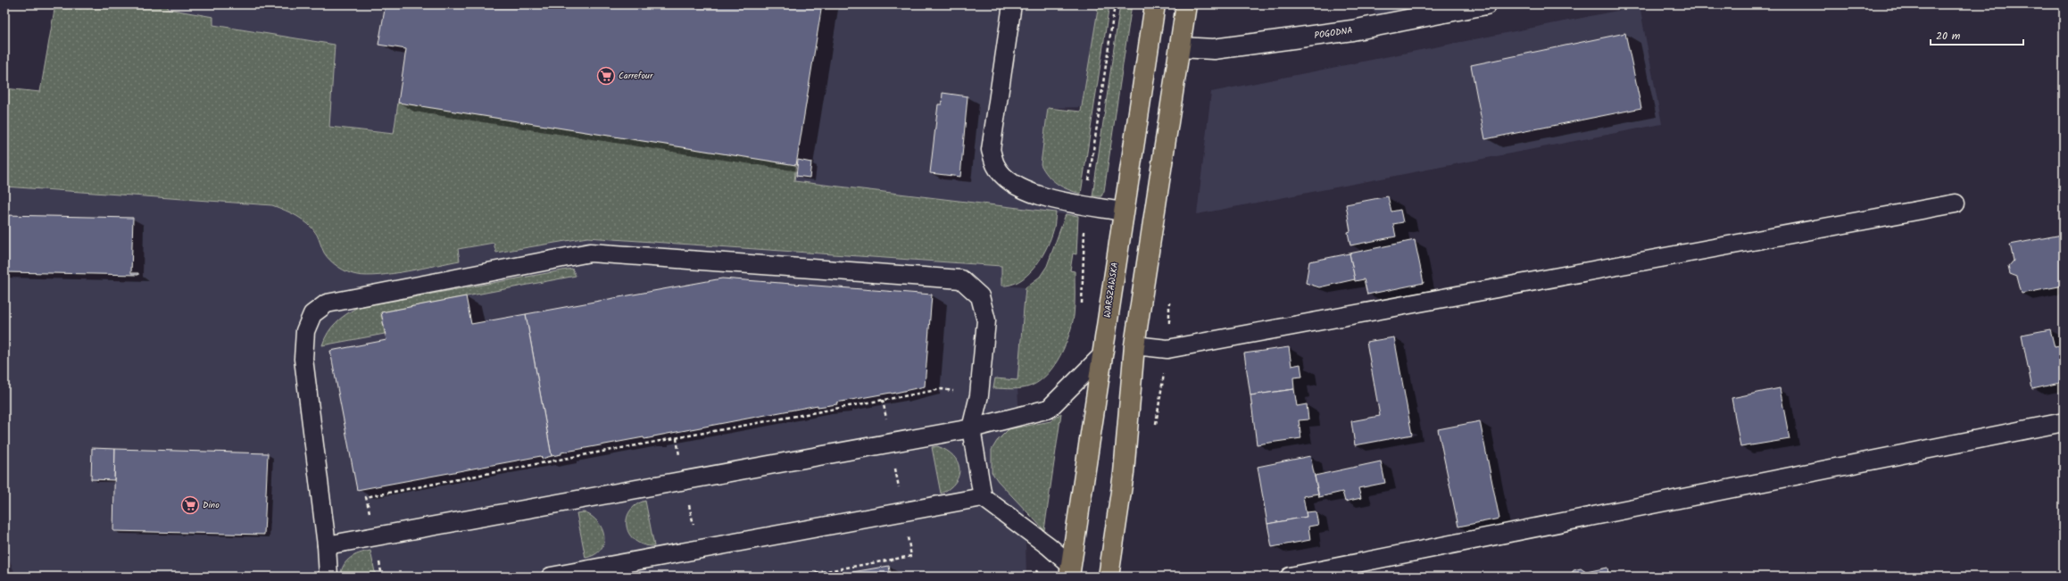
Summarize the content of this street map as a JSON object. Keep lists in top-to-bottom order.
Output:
{
  "streets": {
    "main road": ["WARSZAWSKA"],
    "street": ["POGODNA"]
  },
  "places": {
    "supermarket": ["Carrefour", "Dino"]
  },
  "scale_bar": "20 m"
}
